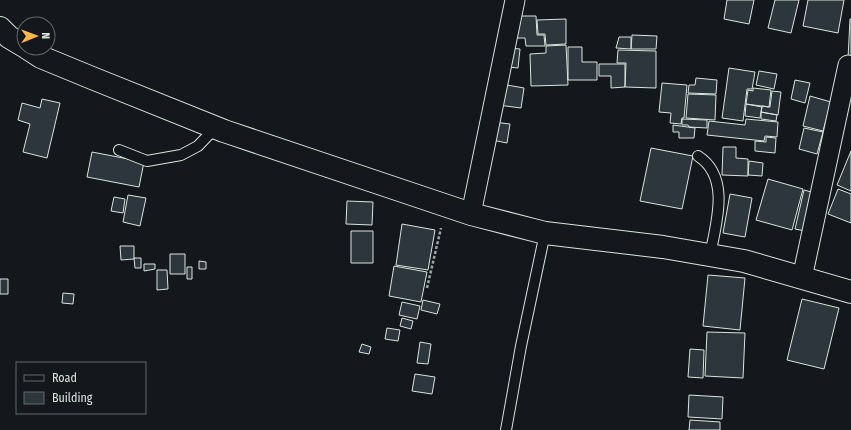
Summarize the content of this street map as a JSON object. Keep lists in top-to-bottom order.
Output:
{
  "legend": ["Road", "Building"],
  "north": "right"
}
